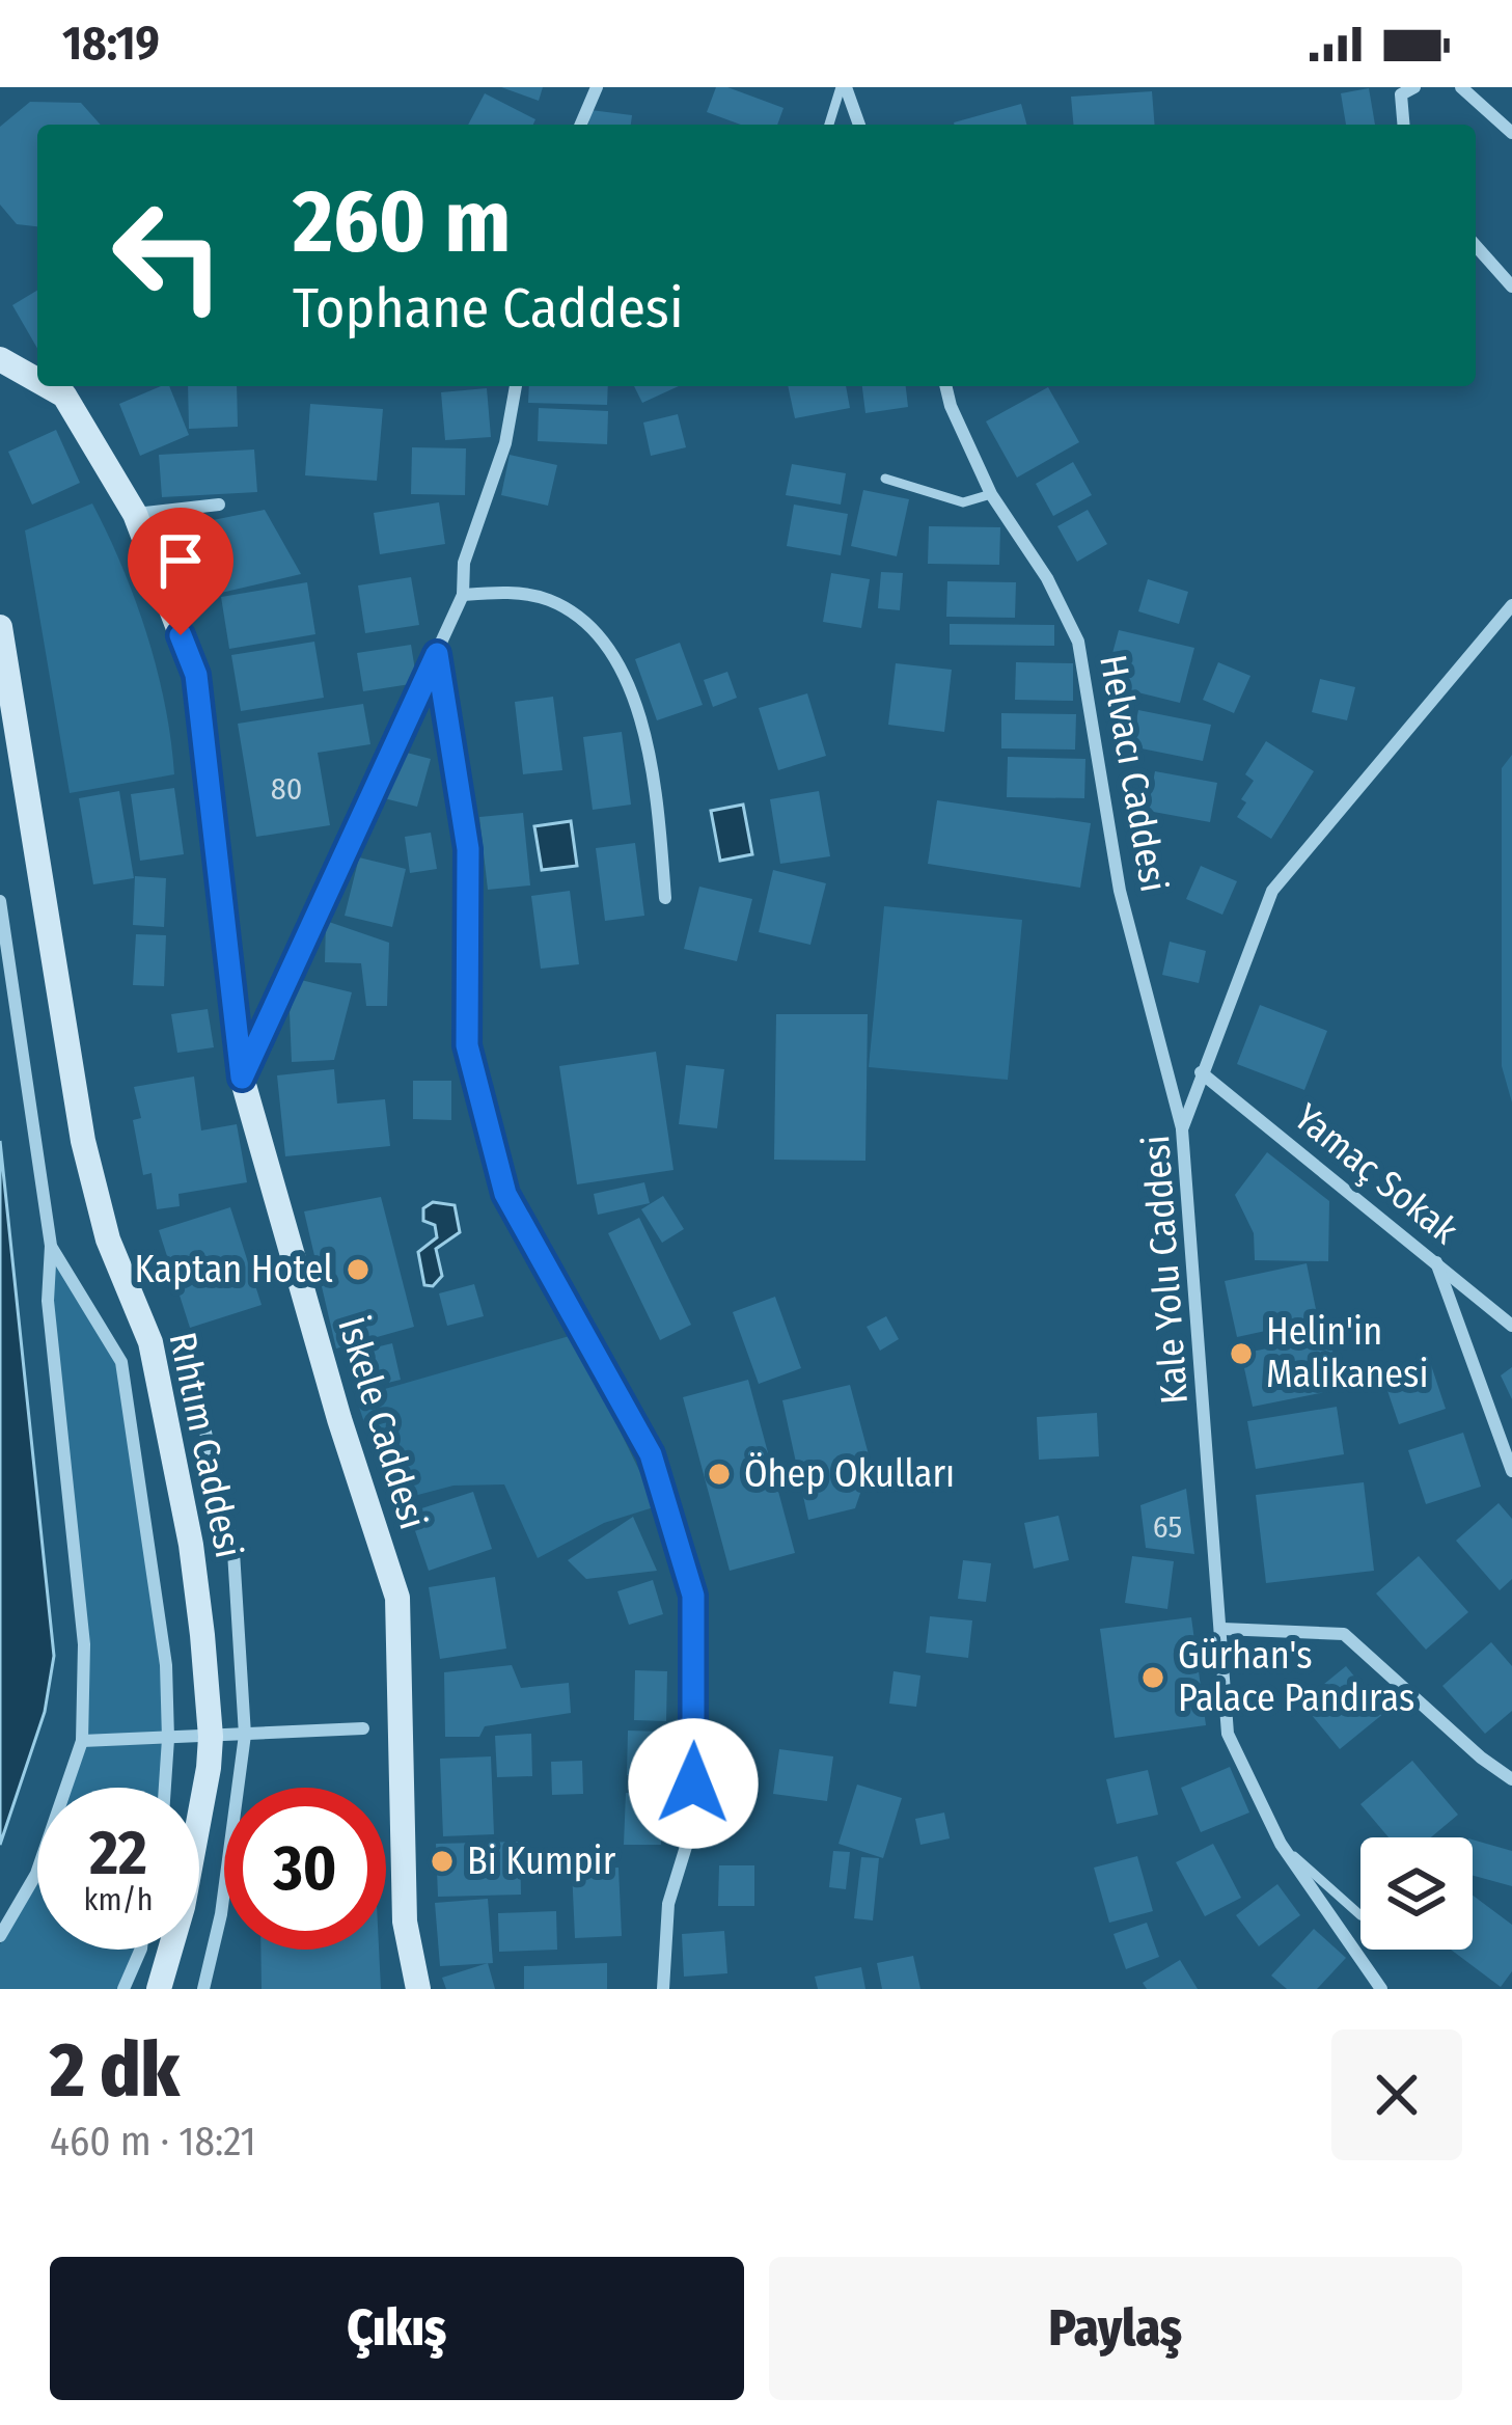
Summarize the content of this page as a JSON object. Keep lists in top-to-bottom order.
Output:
{
  "streets": {
    "street": [
      "Helvacı Caddesi",
      "Yamaç Sokak",
      "Kale Yolu Caddesi",
      "İskele Caddesi",
      "Rıhtım Caddesi"
    ]
  },
  "crossings": [
    ["Helvacı Caddesi", "Kale Yolu Caddesi"],
    ["Yamaç Sokak", "Kale Yolu Caddesi"]
  ],
  "places": [
    "Kaptan Hotel",
    "Helin'in Malikanesi",
    "Öhep Okulları",
    "Gürhan's Palace Pandıras",
    "Bi Kumpir"
  ],
  "house_numbers": ["80", "65"],
  "page": {
    "status": "18:19",
    "turn": ["260 m", "Tophane Caddesi"],
    "speed": "22 km/h",
    "limit": "30",
    "heading": ["2 dk", "460 m · 18:21"],
    "buttons": ["Çıkış", "Paylaş"]
  }
}
